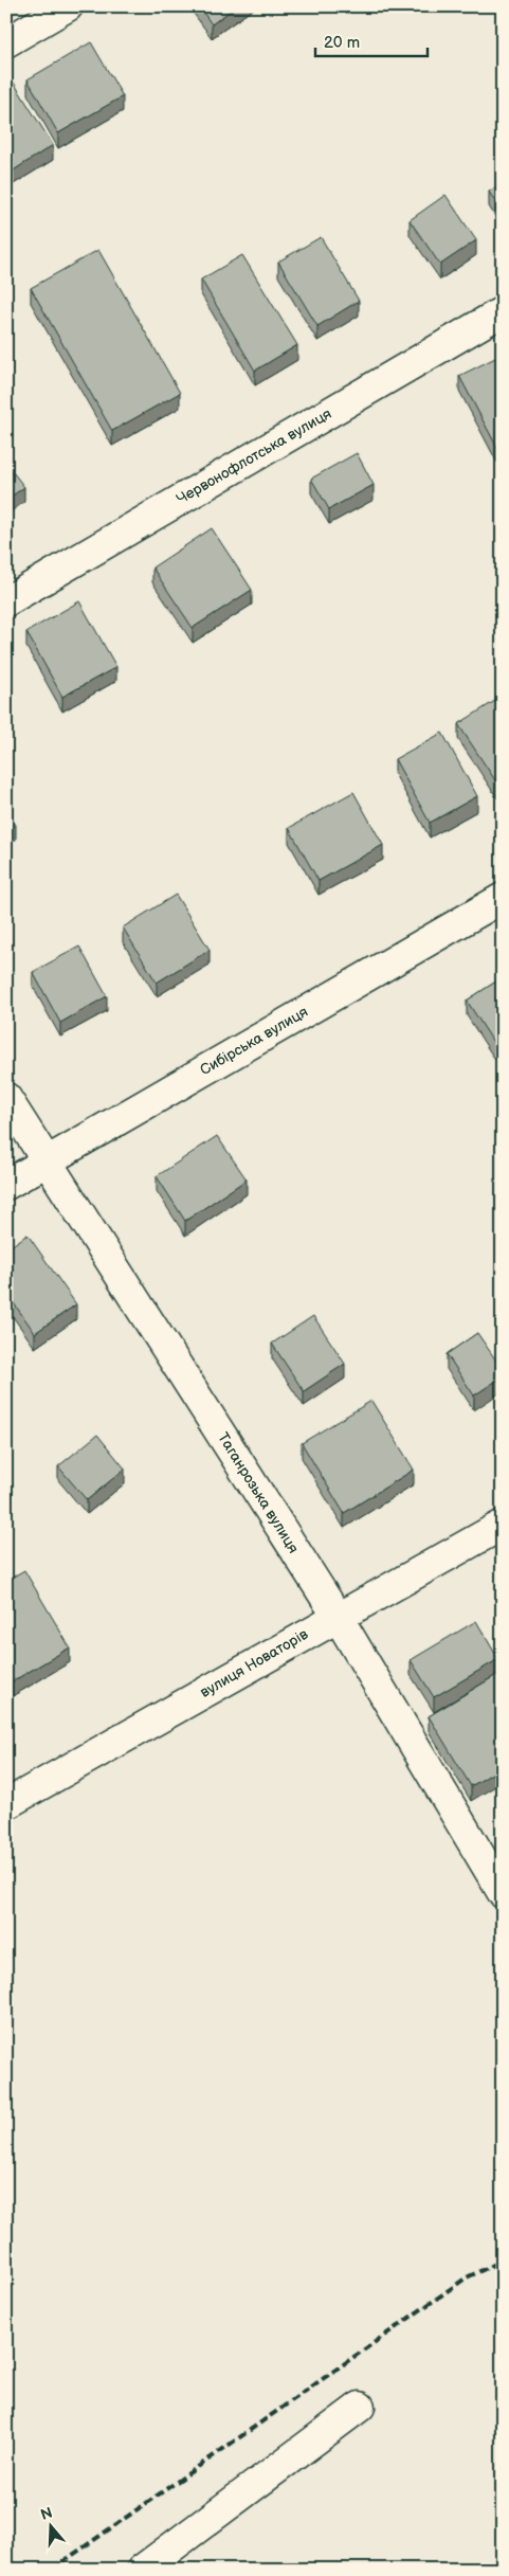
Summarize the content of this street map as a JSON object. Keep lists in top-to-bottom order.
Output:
{
  "streets": {
    "street": [
      "Червонофлотська вулиця",
      "Сибірська вулиця",
      "Таганрозька вулиця",
      "вулиця Новаторів"
    ]
  },
  "crossings": [
    ["Сибірська вулиця", "Таганрозька вулиця"],
    ["Таганрозька вулиця", "вулиця Новаторів"]
  ],
  "scale_bar": "20 m",
  "north": "top"
}
